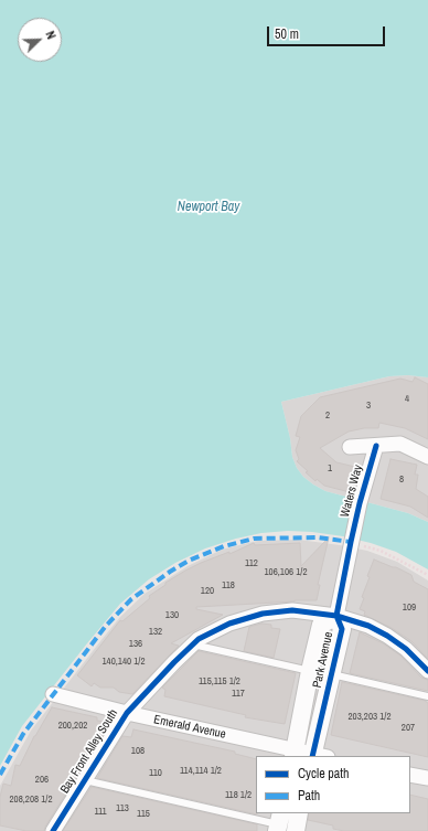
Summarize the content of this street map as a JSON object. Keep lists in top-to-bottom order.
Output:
{
  "streets": {
    "street": [
      "Waters Way",
      "Park Avenue",
      "Emerald Avenue",
      "Bay Front Alley South"
    ]
  },
  "crossings": [
    ["Waters Way", "Park Avenue"],
    ["Park Avenue", "Emerald Avenue"],
    ["Park Avenue", "Bay Front Alley South"],
    ["Emerald Avenue", "Bay Front Alley South"]
  ],
  "water": ["Newport Bay"],
  "house_numbers": [
    "4",
    "3",
    "2",
    "1",
    "8",
    "112",
    "106,106 1/2",
    "118",
    "120",
    "109",
    "130",
    "132",
    "136",
    "140,140 1/2",
    "115,115 1/2",
    "117",
    "203,203 1/2",
    "200,202",
    "207",
    "108",
    "114,114 1/2",
    "110",
    "206",
    "118 1/2",
    "208,208 1/2",
    "113",
    "111",
    "115"
  ],
  "legend": ["Cycle path", "Path"],
  "scale_bar": "50 m",
  "north": "top right"
}
